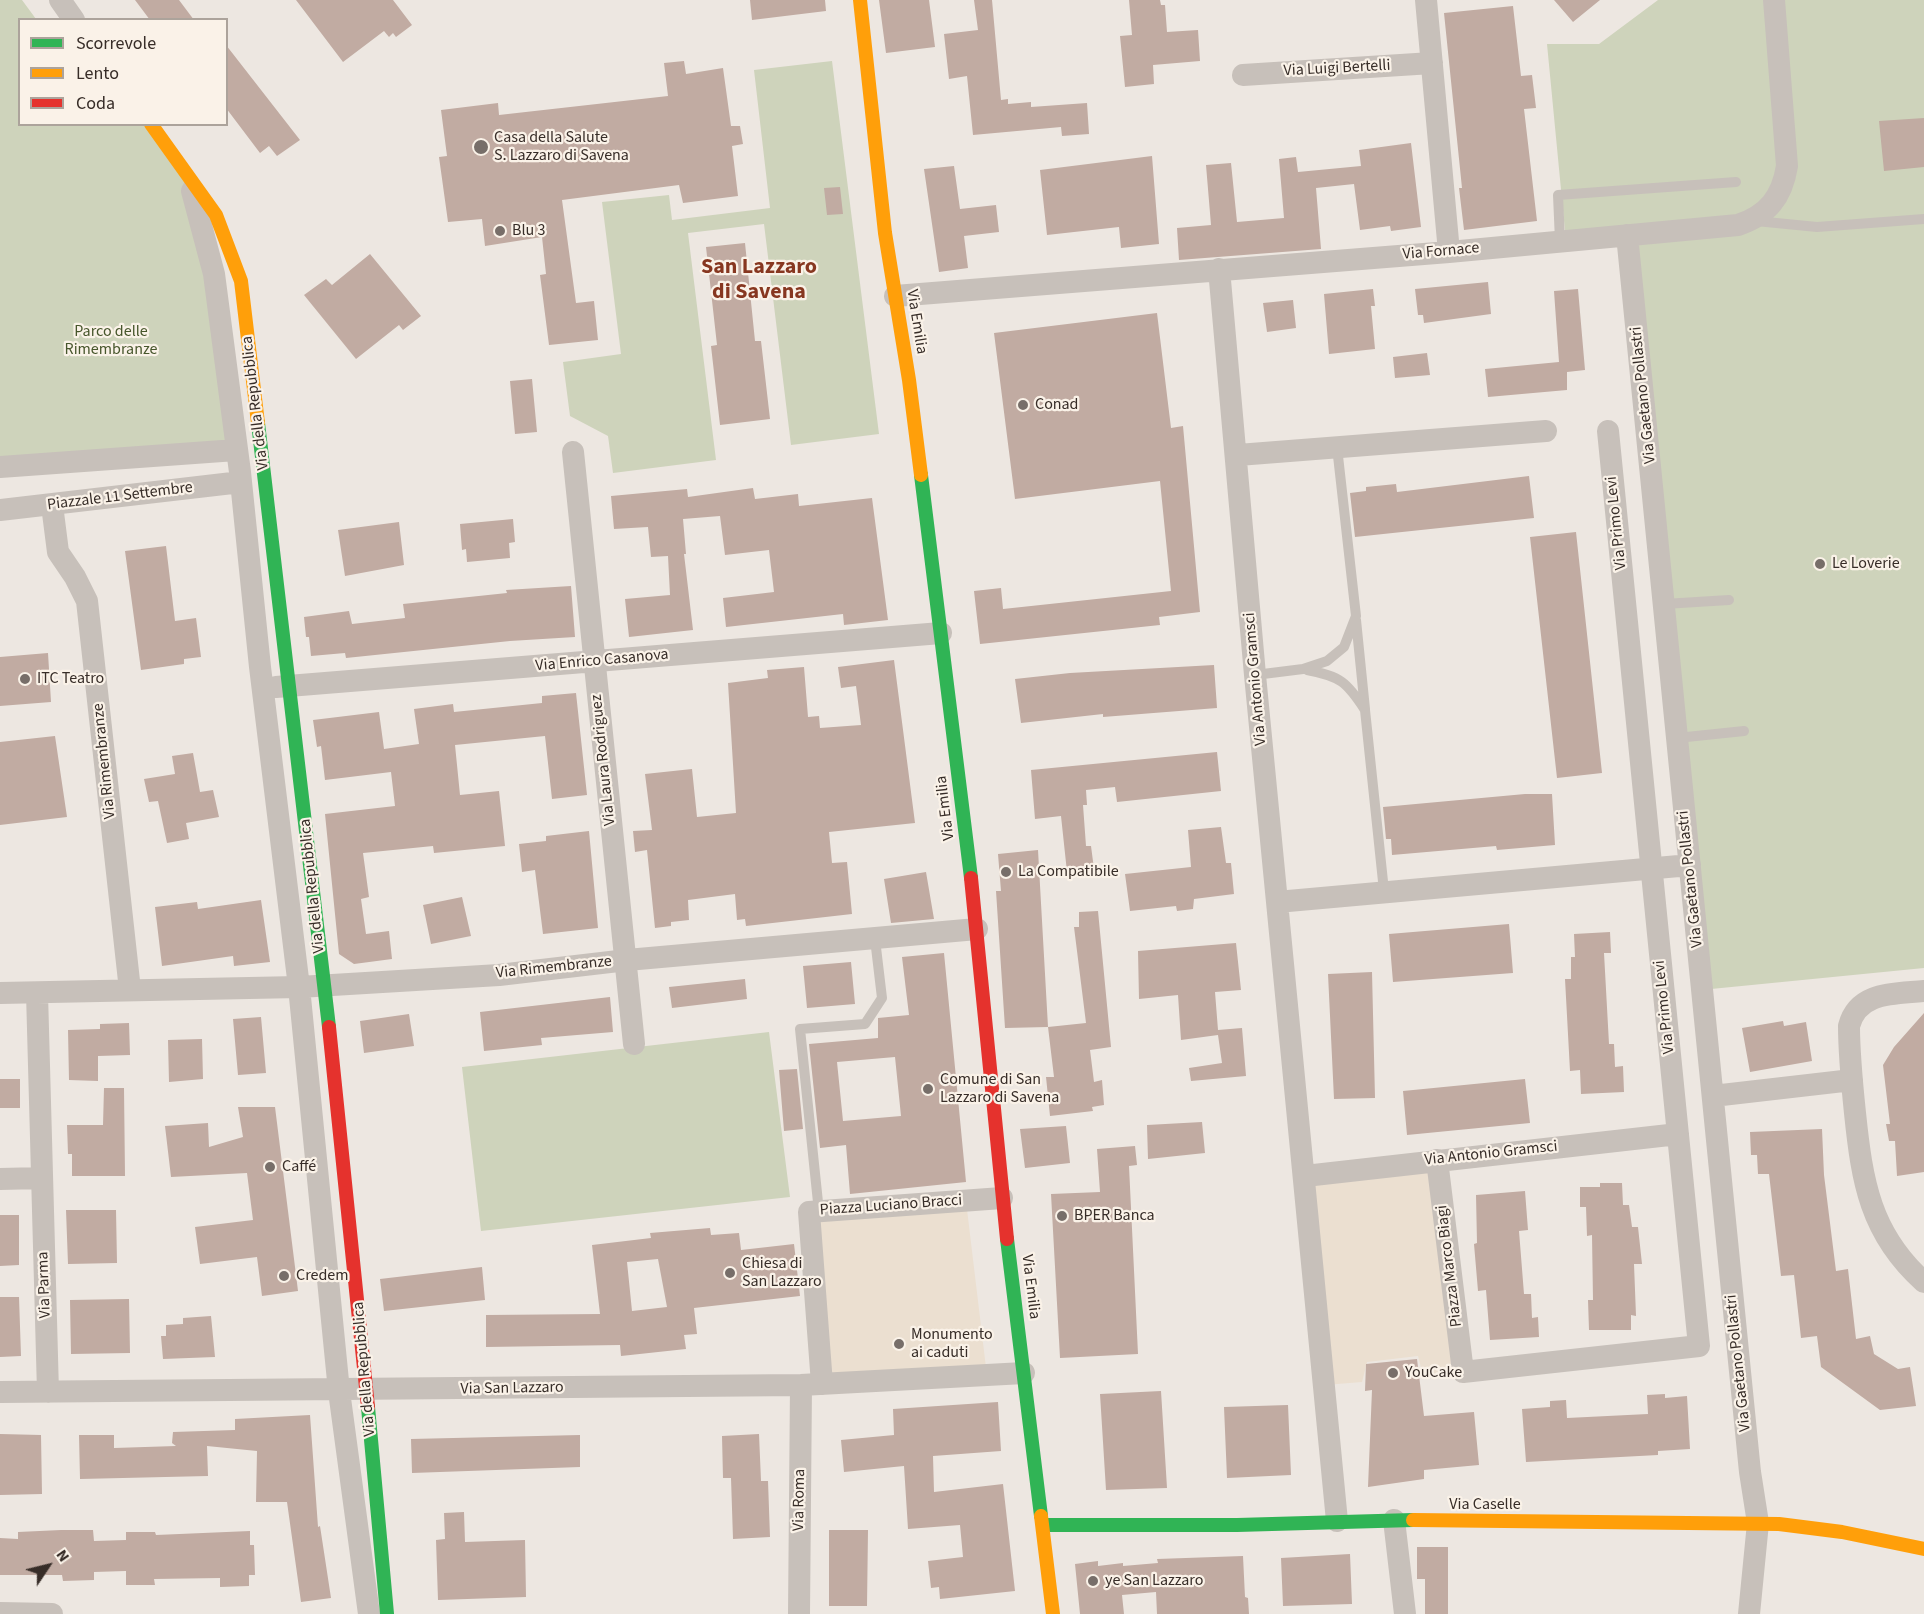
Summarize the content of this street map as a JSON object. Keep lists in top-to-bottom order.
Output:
{
  "streets": {
    "street": [
      "Via Luigi Bertelli",
      "Via Fornace",
      "Via Emilia",
      "Via Gaetano Pollastri",
      "Via della Repubblica",
      "Piazzale 11 Settembre",
      "Via Primo Levi",
      "Via Enrico Casanova",
      "Via Antonio Gramsci",
      "Via Laura Rodriguez",
      "Via Rimembranze",
      "Piazza Luciano Bracci",
      "Piazza Marco Biagi",
      "Via Parma",
      "Via San Lazzaro",
      "Via Roma",
      "Via Caselle"
    ]
  },
  "crossings": [
    ["Via Fornace", "Via Emilia"],
    ["Via Fornace", "Via Gaetano Pollastri"],
    ["Via Fornace", "Via Antonio Gramsci"],
    ["Via Emilia", "Via Enrico Casanova"],
    ["Via Emilia", "Via Rimembranze"],
    ["Via Emilia", "Piazza Luciano Bracci"],
    ["Via Emilia", "Via San Lazzaro"],
    ["Via Emilia", "Via Caselle"],
    ["Via Gaetano Pollastri", "Via Caselle"],
    ["Via della Repubblica", "Piazzale 11 Settembre"],
    ["Via della Repubblica", "Via Enrico Casanova"],
    ["Via della Repubblica", "Via Rimembranze"],
    ["Via della Repubblica", "Via San Lazzaro"],
    ["Piazzale 11 Settembre", "Via Rimembranze"],
    ["Via Primo Levi", "Via Antonio Gramsci"],
    ["Via Primo Levi", "Piazza Marco Biagi"],
    ["Via Enrico Casanova", "Via Laura Rodriguez"],
    ["Via Antonio Gramsci", "Piazza Marco Biagi"],
    ["Via Antonio Gramsci", "Via Caselle"],
    ["Via Laura Rodriguez", "Via Rimembranze"],
    ["Via Rimembranze", "Via Parma"],
    ["Piazza Luciano Bracci", "Via San Lazzaro"],
    ["Piazza Luciano Bracci", "Via Roma"],
    ["Via Parma", "Via San Lazzaro"],
    ["Via San Lazzaro", "Via Roma"]
  ],
  "districts": ["San Lazzaro di Savena"],
  "parks": ["Parco delle Rimembranze"],
  "places": [
    "Casa della Salute S. Lazzaro di Savena",
    "Blu 3",
    "Conad",
    "Le Loverie",
    "ITC Teatro",
    "La Compatibile",
    "Comune di San Lazzaro di Savena",
    "Caffé",
    "BPER Banca",
    "Chiesa di San Lazzaro",
    "Credem",
    "Monumento ai caduti",
    "YouCake",
    "ye San Lazzaro"
  ],
  "legend": ["Scorrevole", "Lento", "Coda"],
  "north": "top right"
}
